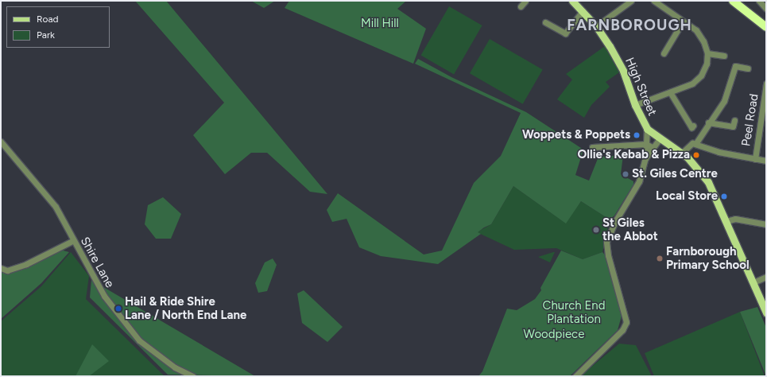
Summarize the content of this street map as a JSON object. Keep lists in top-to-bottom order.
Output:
{
  "streets": {
    "main road": ["High Street"],
    "street": ["Peel Road", "Shire Lane"]
  },
  "districts": ["FARNBOROUGH"],
  "parks": ["Mill Hill", "Church End Plantation", "Woodpiece"],
  "places": [
    "Woppets & Poppets",
    "Ollie's Kebab & Pizza",
    "St. Giles Centre",
    "Local Store",
    "St Giles the Abbot",
    "Farnborough Primary School",
    "Hail & Ride Shire Lane / North End Lane"
  ],
  "legend": ["Road", "Park"]
}
